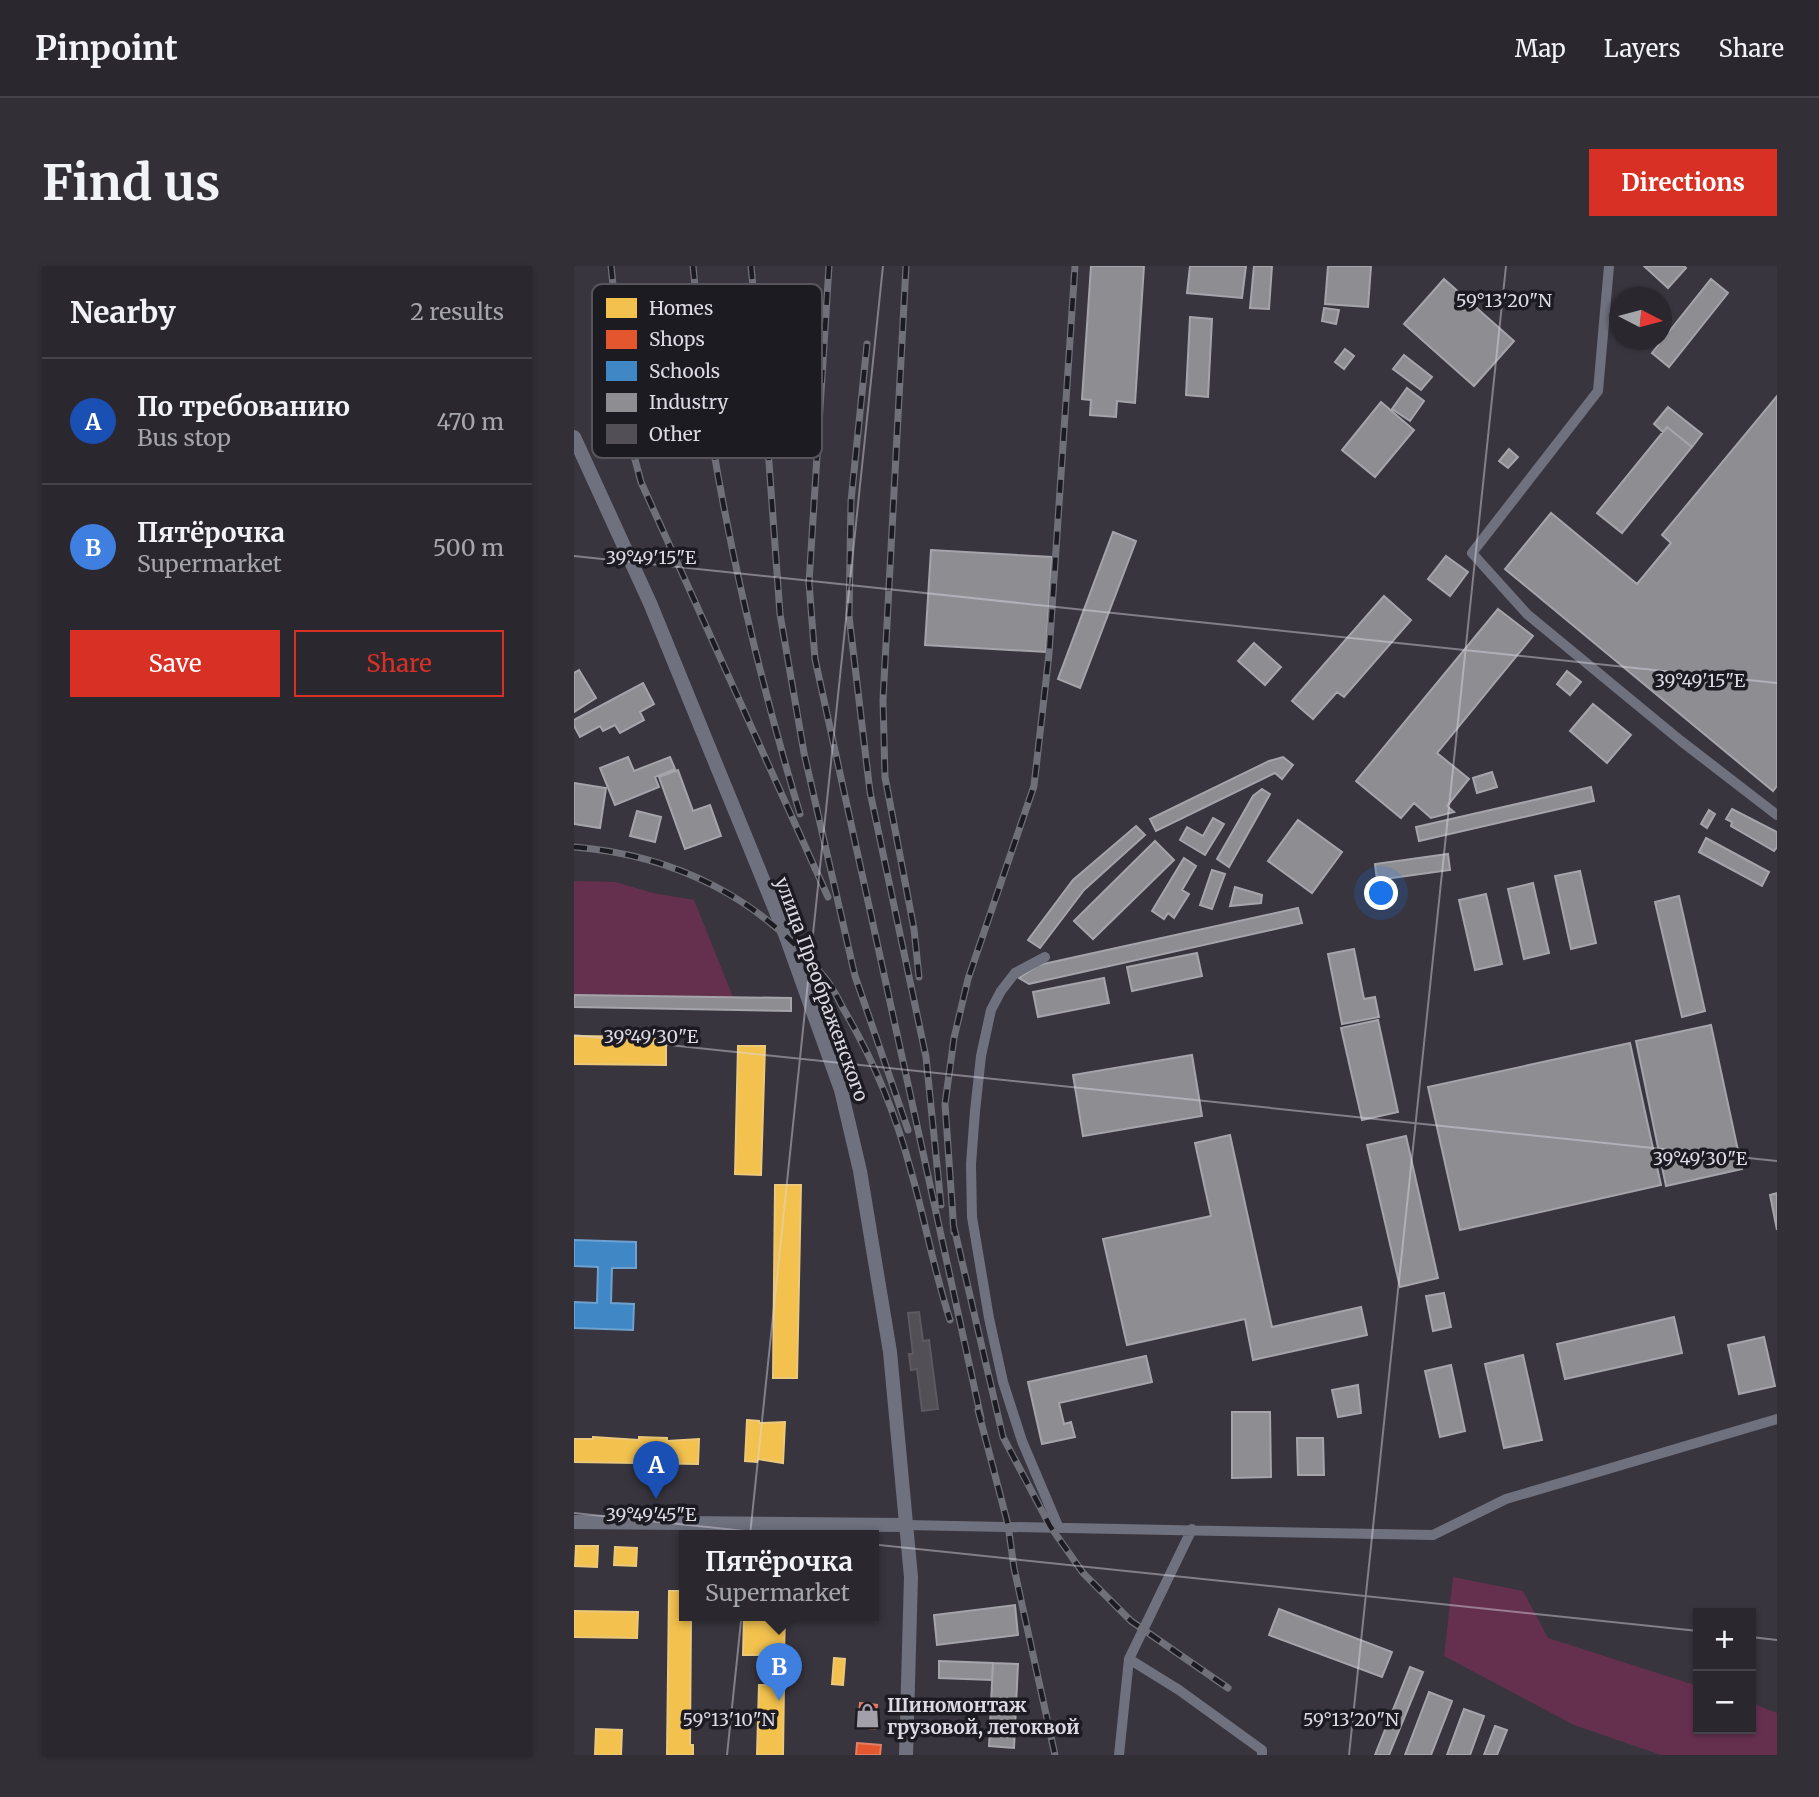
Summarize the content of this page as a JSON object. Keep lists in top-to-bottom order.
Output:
{
  "streets": {
    "street": ["улица Преображенского"]
  },
  "places": {
    "shop": ["Шиномонтаж грузовой, легоквой"]
  },
  "legend": [
    "Homes",
    "Shops",
    "Schools",
    "Industry",
    "Other"
  ],
  "north": "right",
  "page": {
    "header": "Pinpoint",
    "nav": ["Map", "Layers", "Share"],
    "buttons": [
      "Directions",
      ["Save", "Share"]
    ],
    "title": "Find us",
    "heading": ["Nearby", "2 results"],
    "list": [
      {
        "mark": "A",
        "name": "По требованию",
        "note": "Bus stop",
        "value": "470 m"
      },
      {
        "mark": "B",
        "name": "Пятёрочка",
        "note": "Supermarket",
        "value": "500 m"
      }
    ],
    "pins": ["A", "B"],
    "popup": ["Пятёрочка", "Supermarket"],
    "map_buttons": ["+", "−"]
  },
  "coordinates": [
    "59°13'20\"N",
    "39°49'15\"E",
    "39°49'30\"E",
    "39°49'45\"E",
    "59°13'10\"N"
  ]
}
